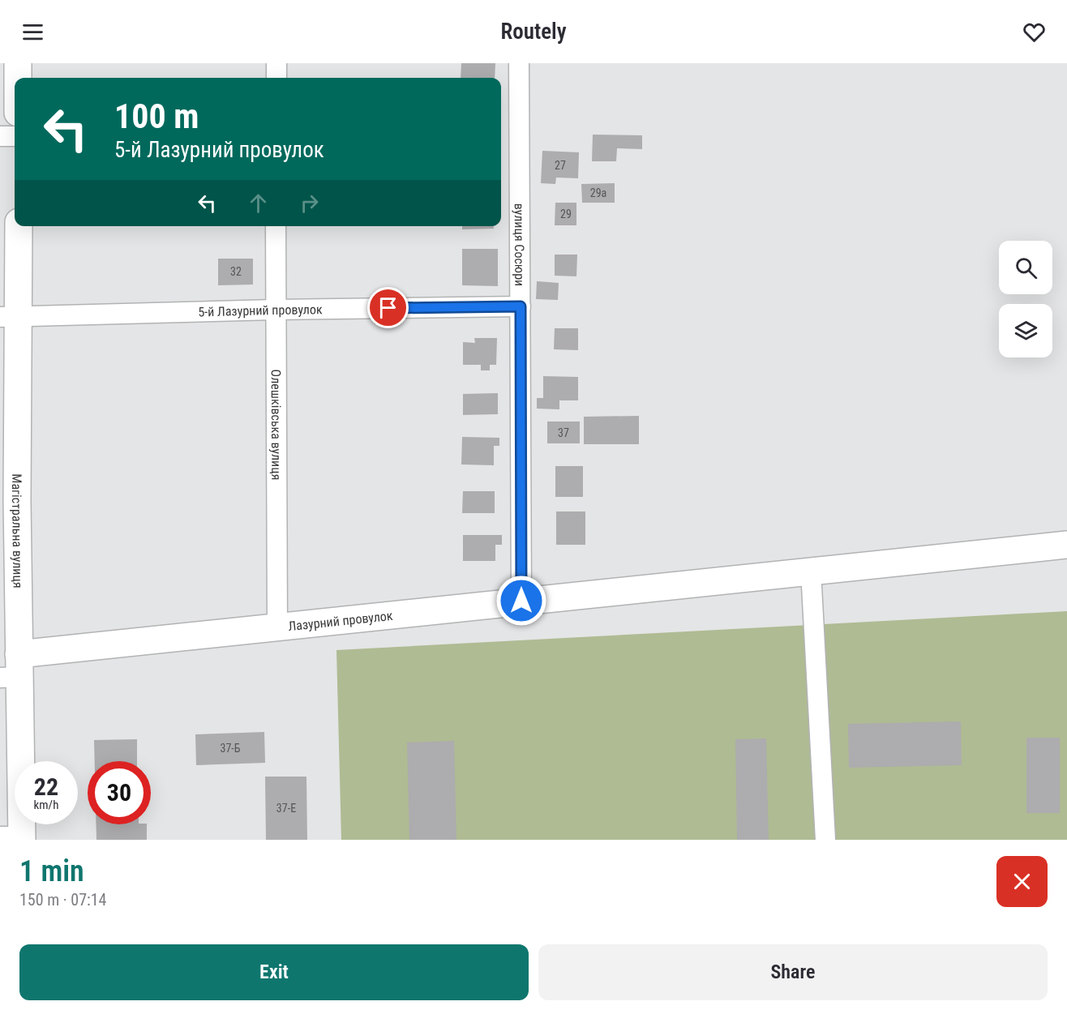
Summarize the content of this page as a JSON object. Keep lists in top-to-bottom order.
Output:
{
  "streets": {
    "street": [
      "вулиця Сосюри",
      "5-й Лазурний провулок",
      "Олешківська вулиця",
      "Магістральна вулиця",
      "Лазурний провулок"
    ]
  },
  "crossings": [
    ["вулиця Сосюри", "5-й Лазурний провулок"],
    ["вулиця Сосюри", "Лазурний провулок"],
    ["5-й Лазурний провулок", "Олешківська вулиця"],
    ["5-й Лазурний провулок", "Магістральна вулиця"],
    ["Олешківська вулиця", "Лазурний провулок"],
    ["Магістральна вулиця", "Лазурний провулок"]
  ],
  "house_numbers": [
    "27",
    "29а",
    "29",
    "32",
    "37",
    "37-Б",
    "37-Е"
  ],
  "page": {
    "header": "Routely",
    "turn": ["100 m", "5-й Лазурний провулок"],
    "speed": "22 km/h",
    "limit": "30",
    "heading": ["1 min", "150 m · 07:14"],
    "buttons": ["Exit", "Share"]
  }
}
